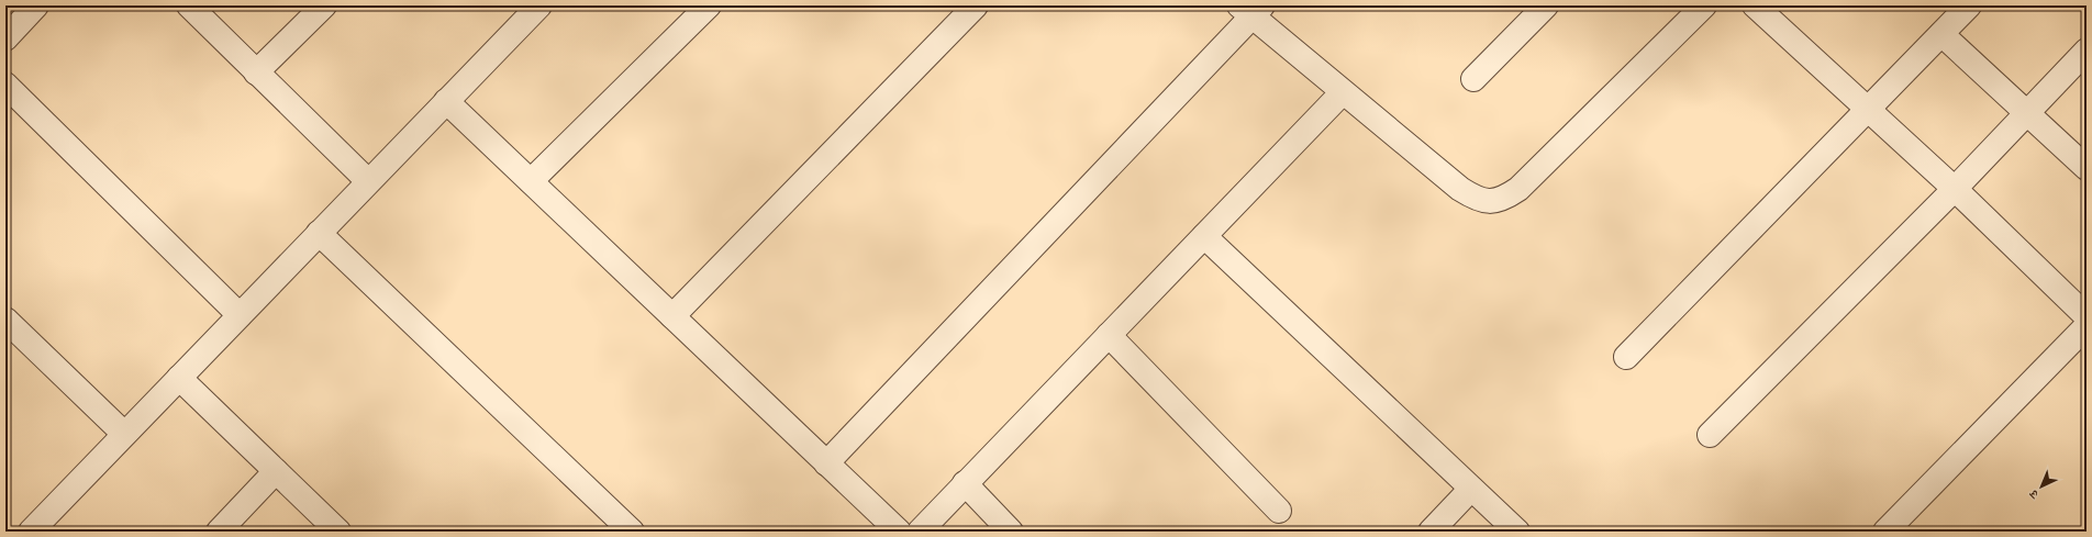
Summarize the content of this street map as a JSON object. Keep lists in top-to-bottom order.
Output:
{
  "north": "bottom left"
}
